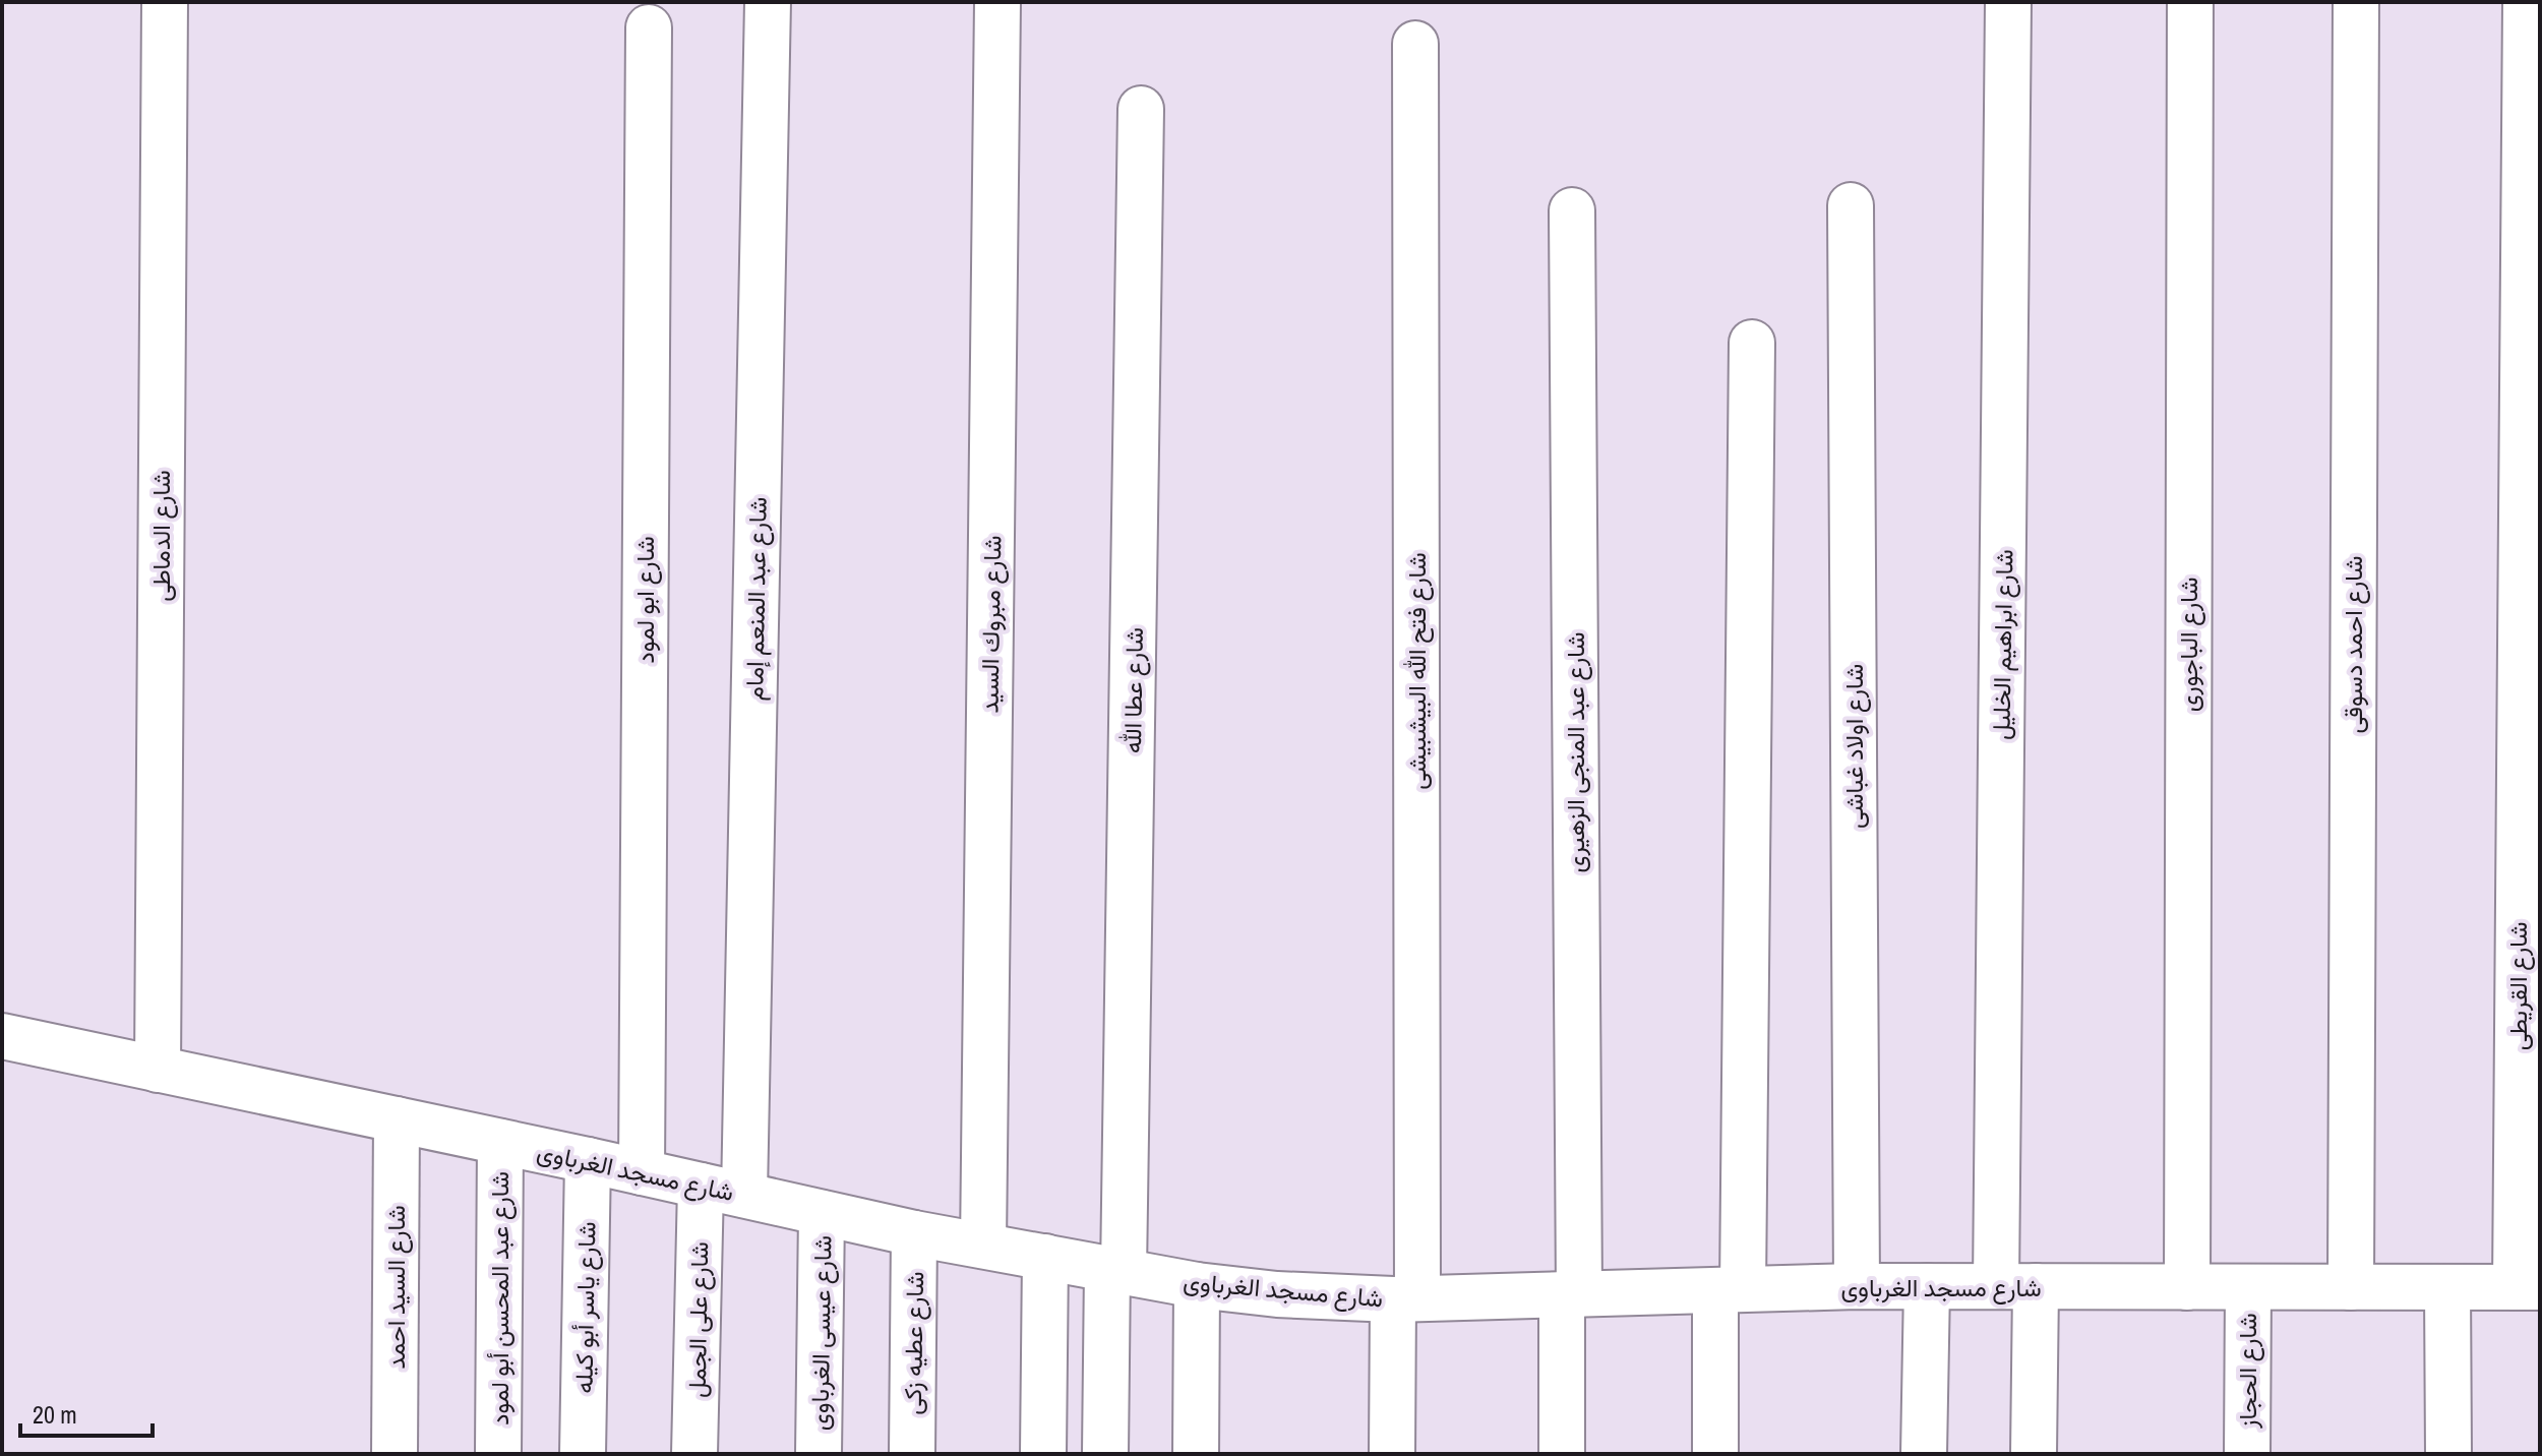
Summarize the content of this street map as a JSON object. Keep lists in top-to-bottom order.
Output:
{
  "streets": {
    "street": [
      "شارع الدماطى",
      "شارع عبد المنعم إمام",
      "شارع ابو لمود",
      "شارع مبروك السيد",
      "شارع ابراهيم الخليل",
      "شارع الباجورى",
      "شارع احمد دسوقى",
      "شارع فتح الله البيشبيشى",
      "شارع عطا الله",
      "شارع اولاد غباشى",
      "شارع عبد المنجى الزهيرى",
      "شارع القريطى",
      "شارع مسجد الغرباوى",
      "شارع السيد احمد",
      "شارع عبد المحسن أبو لمود",
      "شارع ياسر أبو كيله",
      "شارع على الجمل",
      "شارع عيسى الغرباوى",
      "شارع عطيه زكى",
      "شارع الحجاز"
    ]
  },
  "crossings": [
    ["شارع الدماطى", "شارع مسجد الغرباوى"],
    ["شارع عبد المنعم إمام", "شارع مسجد الغرباوى"],
    ["شارع ابو لمود", "شارع مسجد الغرباوى"],
    ["شارع مبروك السيد", "شارع مسجد الغرباوى"],
    ["شارع ابراهيم الخليل", "شارع مسجد الغرباوى"],
    ["شارع الباجورى", "شارع مسجد الغرباوى"],
    ["شارع احمد دسوقى", "شارع مسجد الغرباوى"],
    ["شارع فتح الله البيشبيشى", "شارع مسجد الغرباوى"],
    ["شارع عطا الله", "شارع مسجد الغرباوى"],
    ["شارع اولاد غباشى", "شارع مسجد الغرباوى"],
    ["شارع عبد المنجى الزهيرى", "شارع مسجد الغرباوى"],
    ["شارع القريطى", "شارع مسجد الغرباوى"],
    ["شارع مسجد الغرباوى", "شارع السيد احمد"],
    ["شارع مسجد الغرباوى", "شارع عبد المحسن أبو لمود"],
    ["شارع مسجد الغرباوى", "شارع ياسر أبو كيله"],
    ["شارع مسجد الغرباوى", "شارع على الجمل"],
    ["شارع مسجد الغرباوى", "شارع عيسى الغرباوى"],
    ["شارع مسجد الغرباوى", "شارع عطيه زكى"],
    ["شارع مسجد الغرباوى", "شارع الحجاز"]
  ],
  "scale_bar": "20 m"
}
